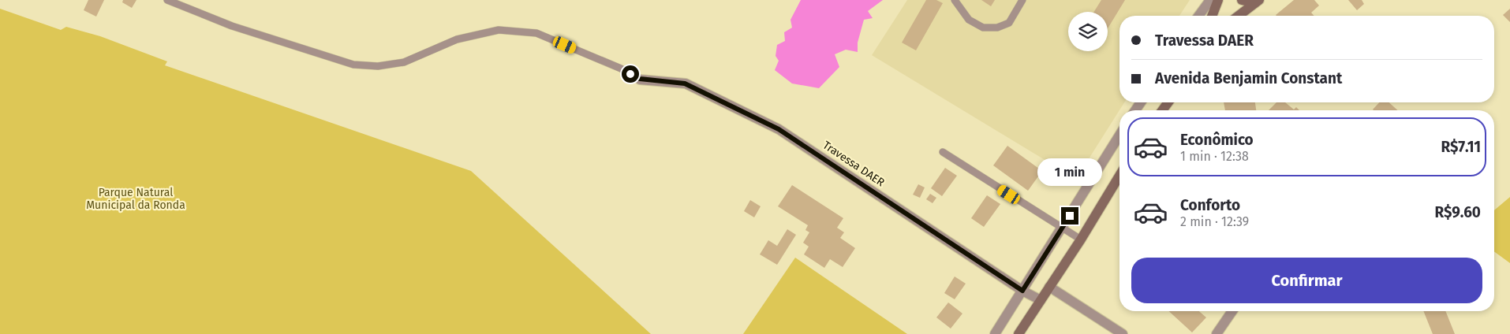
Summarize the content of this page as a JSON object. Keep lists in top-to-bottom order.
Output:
{
  "streets": {
    "street": ["Travessa DAER"]
  },
  "parks": ["Parque Natural Municipal da Ronda"],
  "page": {
    "banner": ["Travessa DAER", "Avenida Benjamin Constant"],
    "list": [
      {
        "name": "Econômico",
        "note": "1 min · 12:38",
        "value": "R$7.11"
      },
      {
        "name": "Conforto",
        "note": "2 min · 12:39",
        "value": "R$9.60"
      }
    ],
    "bubble": "1 min",
    "buttons": "Confirmar"
  }
}
